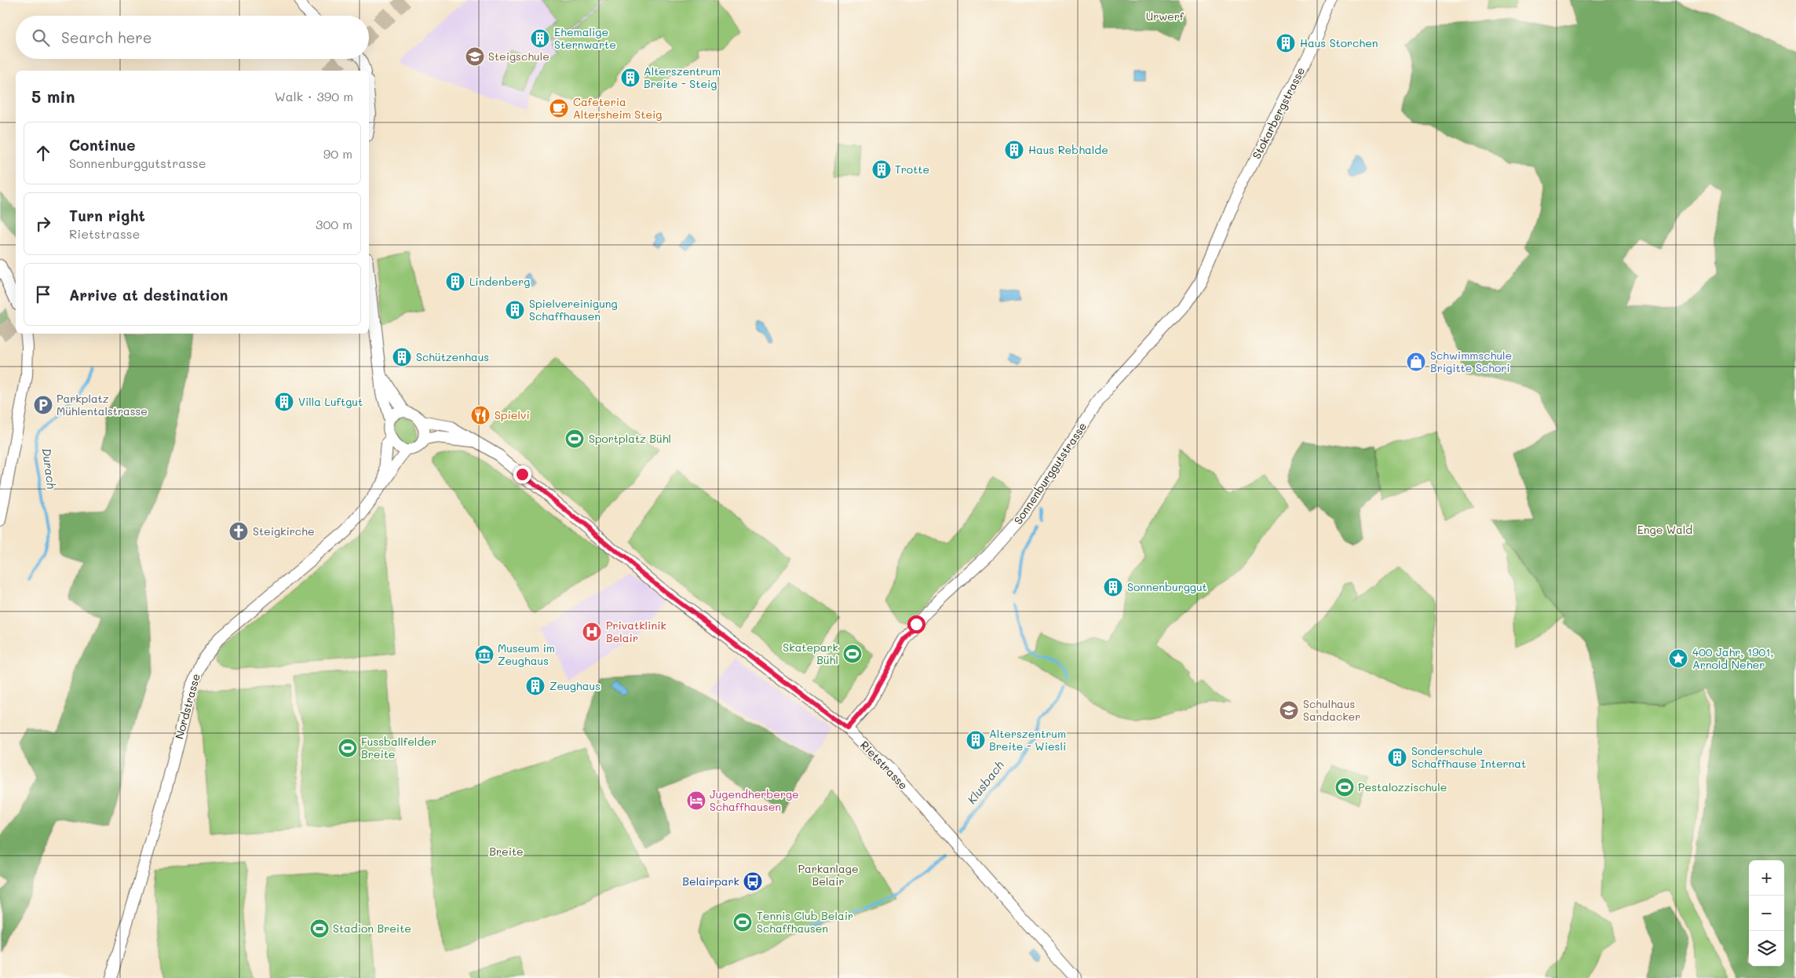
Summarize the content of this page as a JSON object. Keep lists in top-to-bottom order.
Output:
{
  "streets": {
    "street": [
      "Stokarbergstrasse",
      "Sonnenburggutstrasse",
      "Nordstrasse",
      "Rietstrasse"
    ]
  },
  "crossings": [
    ["Stokarbergstrasse", "Sonnenburggutstrasse"],
    ["Sonnenburggutstrasse", "Rietstrasse"],
    ["Nordstrasse", "Rietstrasse"]
  ],
  "water": ["Durach", "Klusbach"],
  "parks": [
    "Urwerf",
    "Enge Wald",
    "Breite",
    "Parkanlage Belair"
  ],
  "places": {
    "building": [
      "Ehemalige Sternwarte",
      "Haus Storchen",
      "Alterszentrum Breite - Steig",
      "Haus Rebhalde",
      "Trotte",
      "Lindenberg",
      "Spielvereinigung Schaffhausen",
      "Schützenhaus",
      "Villa Luftgut",
      "Sonnenburggut",
      "Zeughaus",
      "Alterszentrum Breite - Wiesli",
      "Sonderschule Schaffhause Internat"
    ],
    "school or university": ["Steigschule", "Schulhaus Sandacker"],
    "cafe": ["Cafeteria Altersheim Steig"],
    "shop": ["Schwimmschule Brigitte Schori"],
    "parking": ["Parkplatz Mühlentalstrasse"],
    "restaurant": ["Spielvi"],
    "sports": [
      "Sportplatz Bühl",
      "Skatepark Bühl",
      "Fussballfelder Breite",
      "Pestalozzischule",
      "Tennis Club Belair Schaffhausen",
      "Stadion Breite"
    ],
    "church": ["Steigkirche"],
    "hospital": ["Privatklinik Belair"],
    "museum": ["Museum im Zeughaus"],
    "place": ["400 Jahr, 1901, Arnold Neher"],
    "hotel": ["Jugendherberge Schaffhausen"],
    "bus stop": ["Belairpark"]
  },
  "page": {
    "search": "Search here",
    "heading": ["5 min", "Walk · 390 m"],
    "list": [
      ["Continue", "Sonnenburggutstrasse", "90 m"],
      ["Turn right", "Rietstrasse", "300 m"],
      "Arrive at destination"
    ],
    "map_buttons": ["+", "−"]
  }
}
